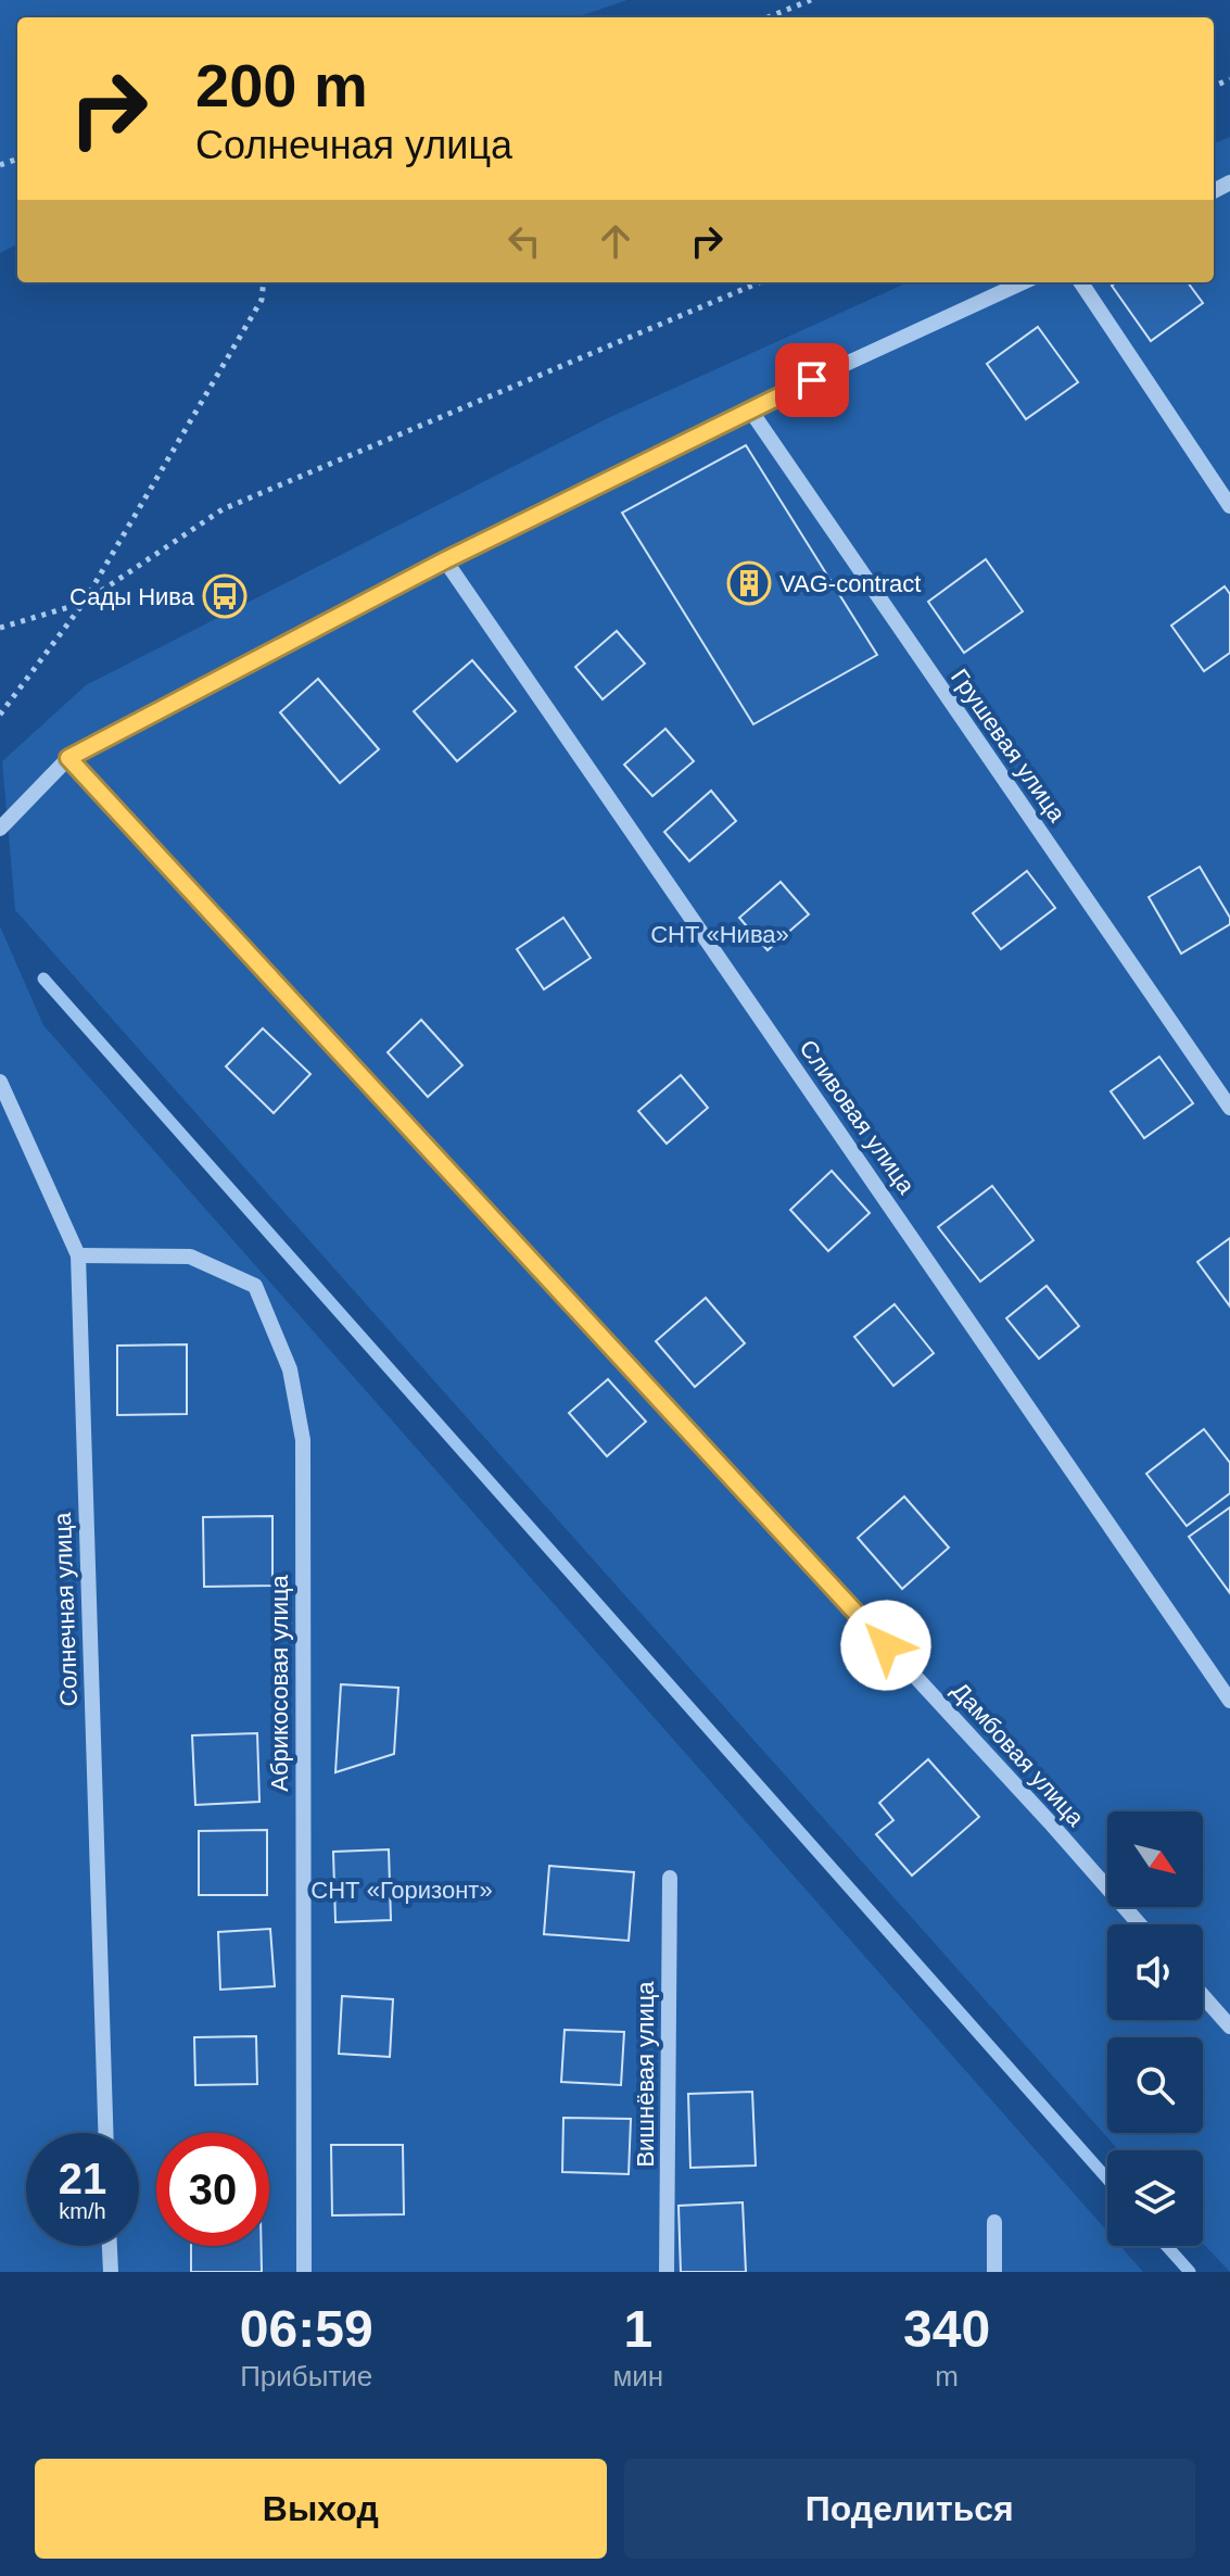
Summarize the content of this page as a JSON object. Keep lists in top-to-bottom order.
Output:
{
  "streets": {
    "street": [
      "Грушевая улица",
      "Сливовая улица",
      "Солнечная улица",
      "Абрикосовая улица",
      "Дамбовая улица",
      "Вишнёвая улица"
    ]
  },
  "crossings": [
    ["Солнечная улица", "Абрикосовая улица"]
  ],
  "parks": ["СНТ «Нива»", "СНТ «Горизонт»"],
  "places": {
    "building": ["VAG-contract"],
    "bus stop": ["Сады Нива"]
  },
  "north": "bottom right",
  "page": {
    "turn": ["200 m", "Солнечная улица"],
    "speed": "21 km/h",
    "limit": "30",
    "eta": [
      "06:59",
      "Прибытие",
      "1",
      "мин",
      "340",
      "m"
    ],
    "buttons": ["Выход", "Поделиться"]
  }
}
